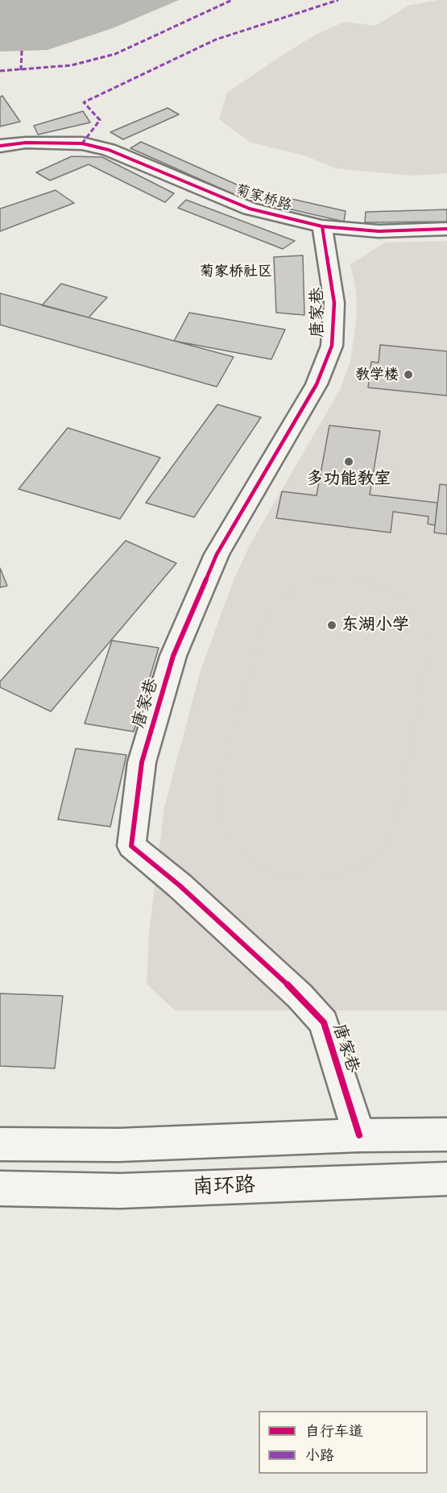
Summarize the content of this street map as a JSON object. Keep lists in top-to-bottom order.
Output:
{
  "streets": {
    "street": ["菊家桥路", "唐家巷", "南环路"]
  },
  "crossings": [
    ["菊家桥路", "唐家巷"]
  ],
  "districts": ["菊家桥社区"],
  "places": ["教学楼", "多功能教室", "东湖小学"],
  "legend": ["自行车道", "小路"]
}
